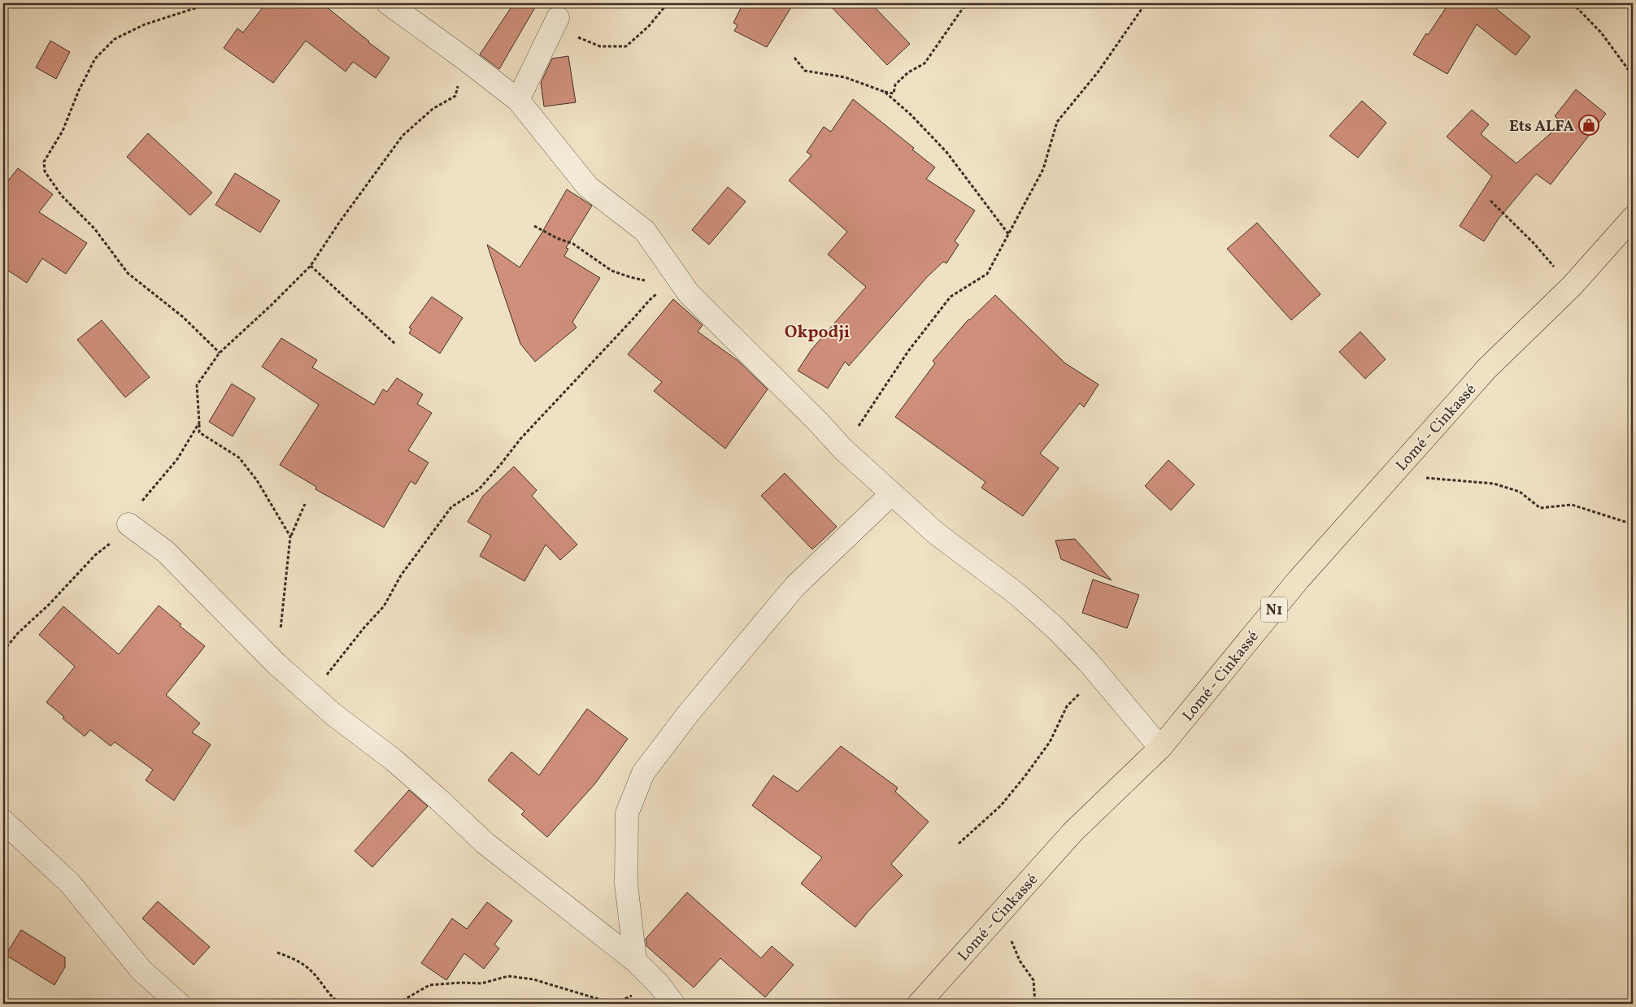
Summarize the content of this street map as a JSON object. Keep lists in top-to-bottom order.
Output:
{
  "streets": {
    "highway": ["Lomé - Cinkassé", "N1"]
  },
  "districts": ["Okpodji"],
  "places": {
    "shop": ["Ets ALFA"]
  }
}
